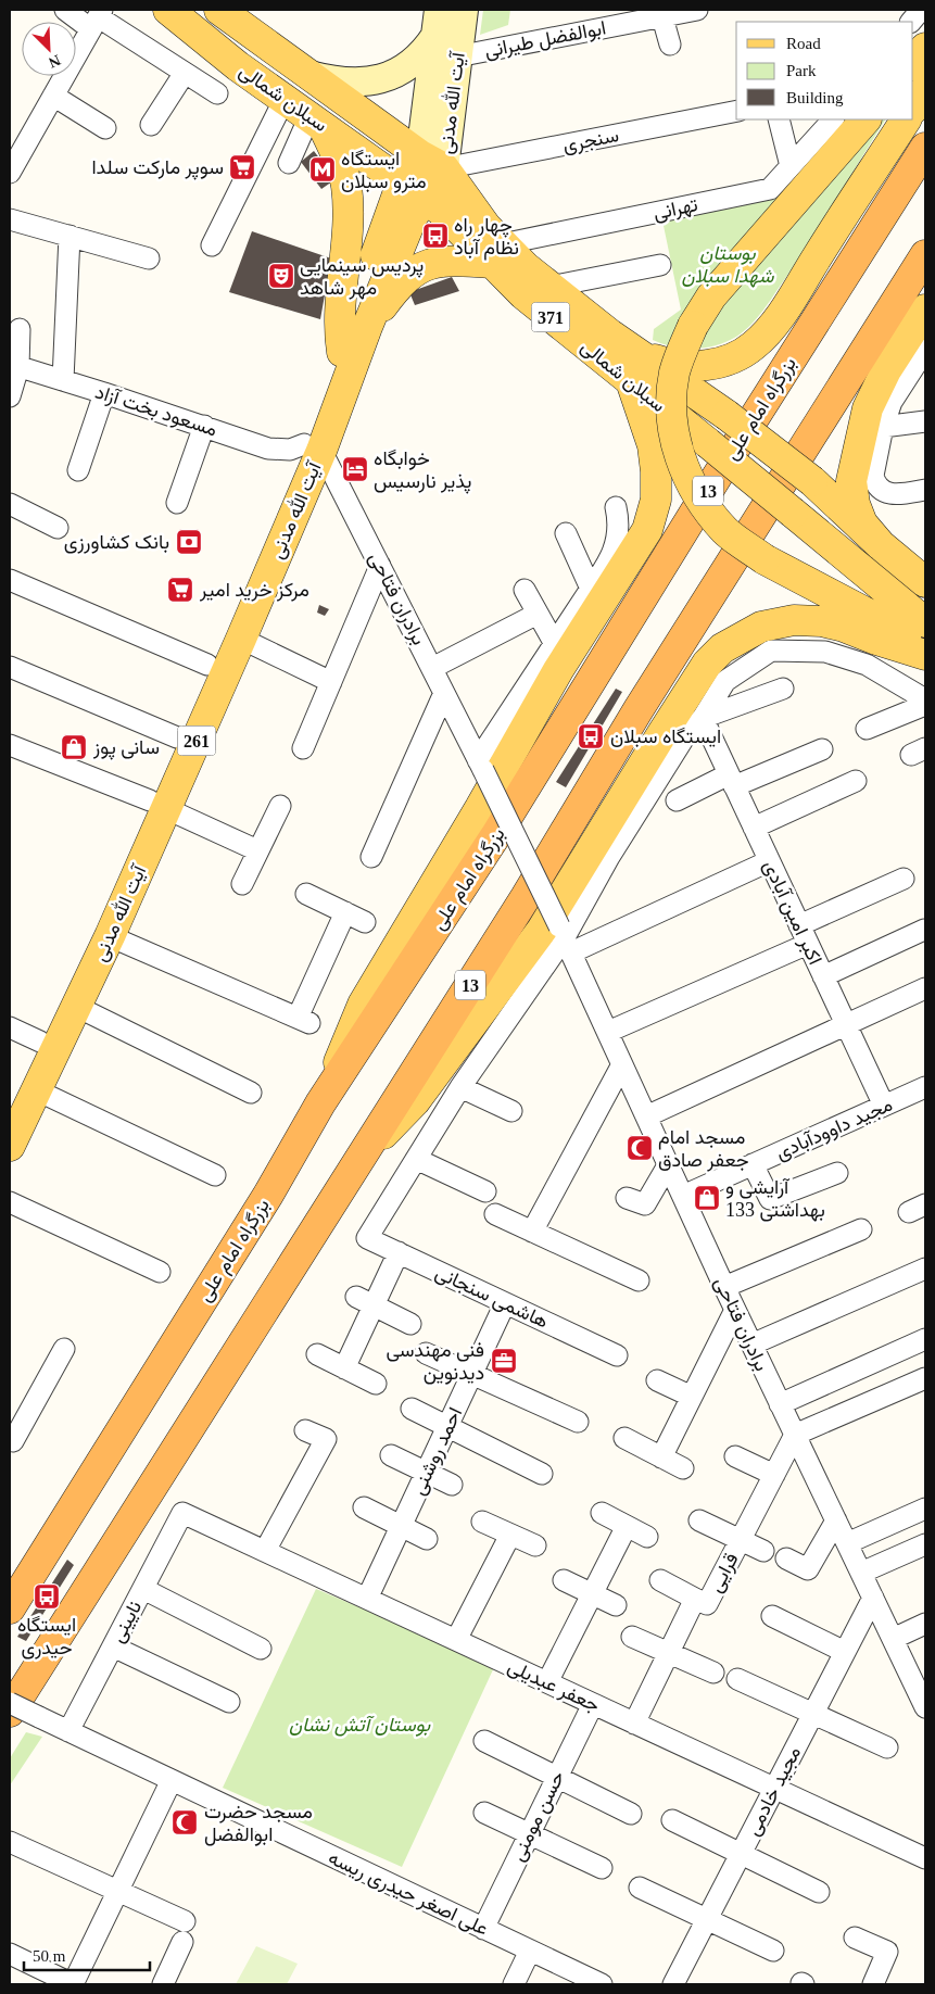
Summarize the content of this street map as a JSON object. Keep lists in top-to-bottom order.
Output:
{
  "streets": {
    "highway": ["بزرگراه امام علی", "13"],
    "main road": [
      "سبلان شمالی",
      "آیت الله مدنی",
      "371",
      "261"
    ],
    "street": [
      "ابوالفضل طیرانی",
      "سنجری",
      "تهرانی",
      "مسعود بخت آزاد",
      "برادران فتاحی",
      "اکبر امین آبادی",
      "مجید داوودآبادی",
      "هاشمی سنجانی",
      "احمد روشنی",
      "قرایی",
      "نایینی",
      "جعفر عبدیلی",
      "مجید خادمی",
      "حسن مومنی",
      "علی اصغر حیدری ریسه"
    ]
  },
  "crossings": [
    ["ابوالفضل طیرانی", "آیت الله مدنی"],
    ["سبلان شمالی", "آیت الله مدنی"],
    ["سبلان شمالی", "سنجری"],
    ["سبلان شمالی", "تهرانی"],
    ["سبلان شمالی", "371"],
    ["آیت الله مدنی", "سنجری"],
    ["آیت الله مدنی", "371"],
    ["آیت الله مدنی", "مسعود بخت آزاد"],
    ["آیت الله مدنی", "برادران فتاحی"],
    ["سنجری", "371"],
    ["مسعود بخت آزاد", "برادران فتاحی"],
    ["برادران فتاحی", "مجید داوودآبادی"],
    ["برادران فتاحی", "قرایی"],
    ["برادران فتاحی", "مجید خادمی"],
    ["اکبر امین آبادی", "مجید داوودآبادی"],
    ["هاشمی سنجانی", "احمد روشنی"],
    ["احمد روشنی", "جعفر عبدیلی"],
    ["قرایی", "جعفر عبدیلی"],
    ["نایینی", "جعفر عبدیلی"],
    ["نایینی", "علی اصغر حیدری ریسه"],
    ["جعفر عبدیلی", "مجید خادمی"],
    ["جعفر عبدیلی", "حسن مومنی"],
    ["حسن مومنی", "علی اصغر حیدری ریسه"]
  ],
  "parks": ["بوستان شهدا سبلان", "بوستان آتش نشان"],
  "places": {
    "supermarket": ["سوپر مارکت سلدا", "مرکز خرید امیر"],
    "metro station": ["ایستگاه مترو سبلان"],
    "bus stop": ["چهار راه نظام آباد", "ایستگاه سبلان", "ایستگاه حیدری"],
    "theatre": ["پردیس سینمایی مهر شاهد"],
    "hotel": ["خوابگاه پذیر نارسیس"],
    "bank": ["بانک کشاورزی"],
    "shop": ["سانی پوز", "آرایشی و بهداشتی 133"],
    "mosque": ["مسجد امام جعفر صادق", "مسجد حضرت ابوالفضل"],
    "office": ["فنی مهندسی دیدنوین"]
  },
  "legend": ["Road", "Park", "Building"],
  "scale_bar": "50 m",
  "north": "bottom right"
}
